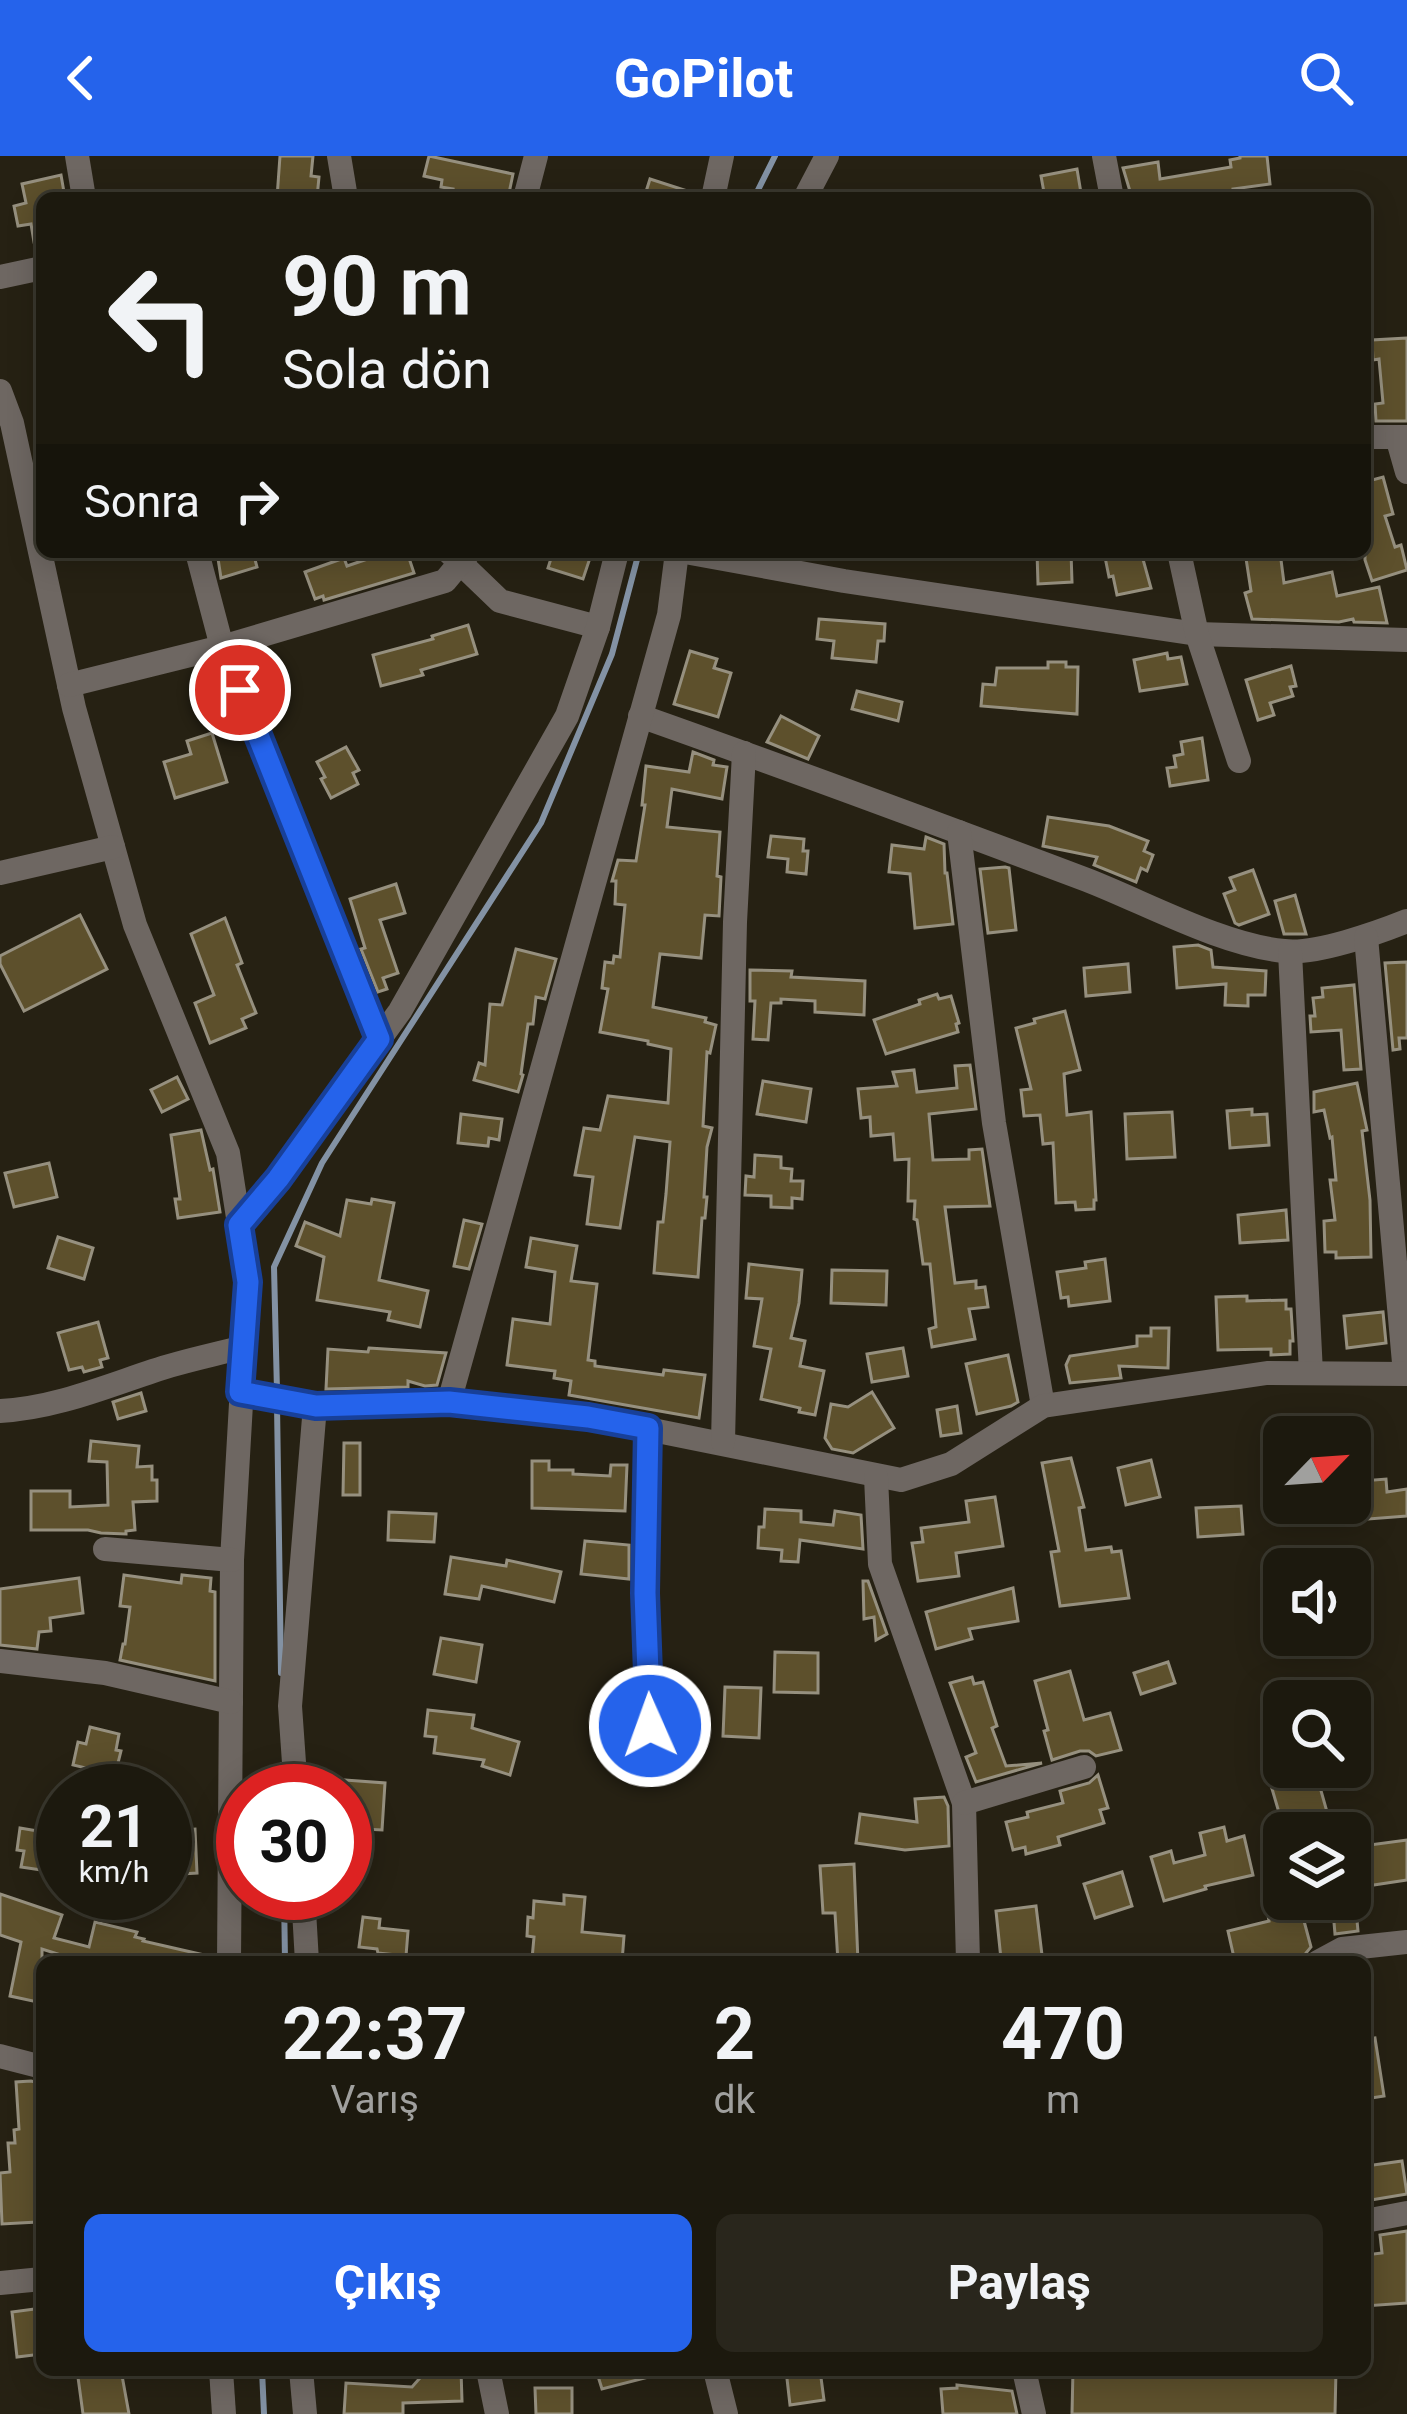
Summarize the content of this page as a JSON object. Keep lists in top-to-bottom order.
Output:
{
  "north": "top right",
  "page": {
    "header": "GoPilot",
    "turn": ["90 m", "Sola dön"],
    "then": "Sonra",
    "speed": "21 km/h",
    "limit": "30",
    "eta": [
      "22:37",
      "Varış",
      "2",
      "dk",
      "470",
      "m"
    ],
    "buttons": ["Çıkış", "Paylaş"]
  }
}
